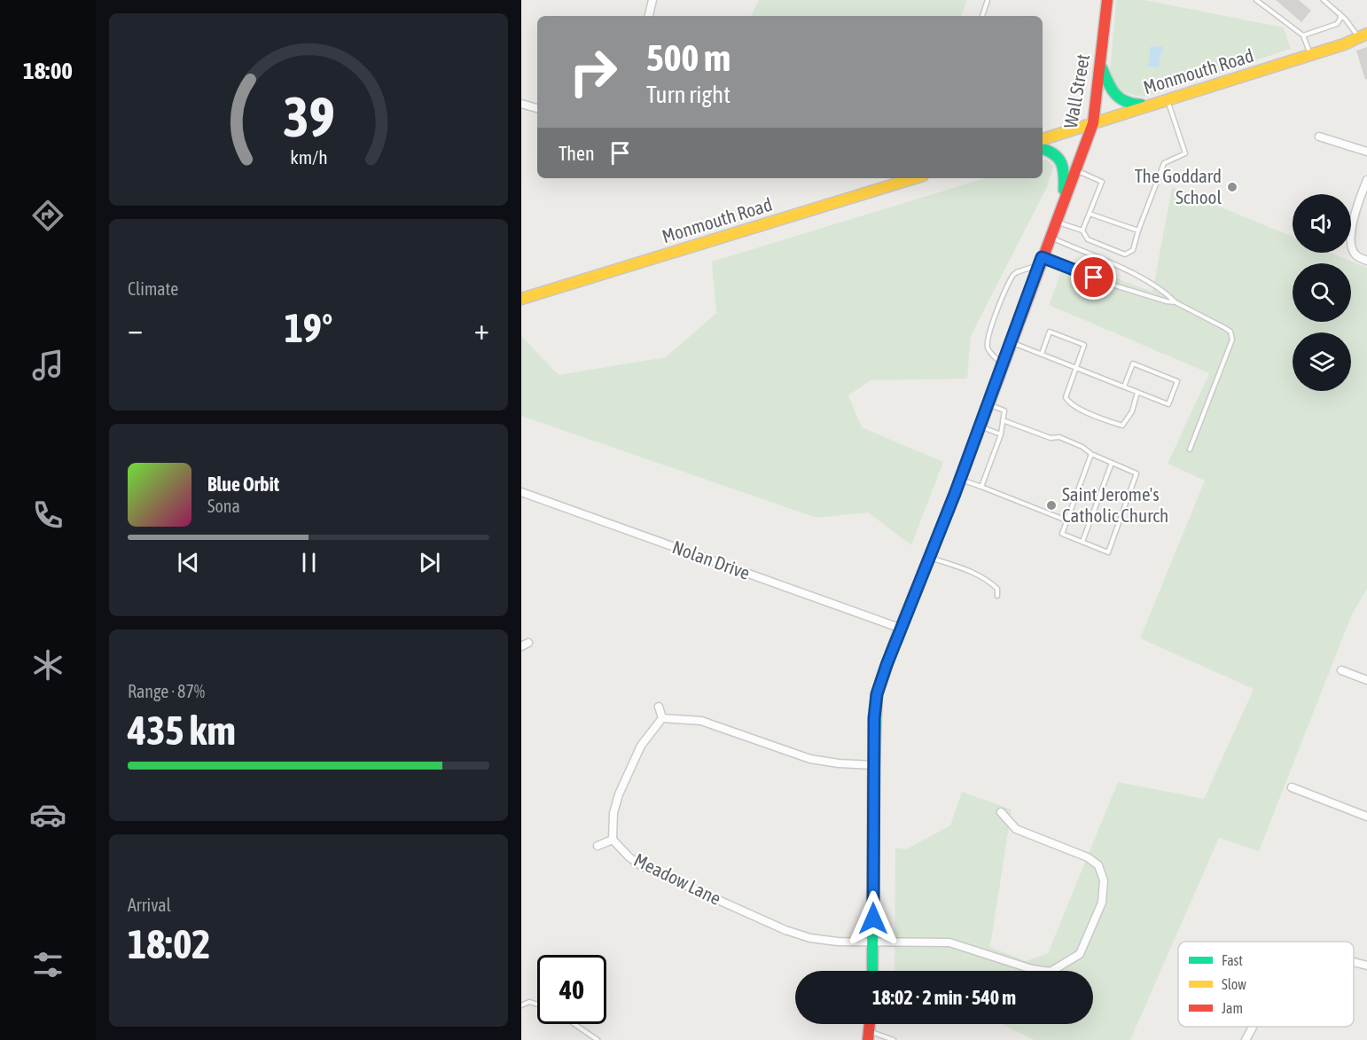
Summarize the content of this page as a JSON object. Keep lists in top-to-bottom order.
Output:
{
  "streets": {
    "street": [
      "Monmouth Road",
      "Wall Street",
      "Nolan Drive",
      "Meadow Lane"
    ]
  },
  "crossings": [
    ["Monmouth Road", "Wall Street"],
    ["Wall Street", "Nolan Drive"],
    ["Wall Street", "Meadow Lane"]
  ],
  "places": ["The Goddard School", "Saint Jerome's Catholic Church"],
  "legend": ["Fast", "Slow", "Jam"],
  "page": {
    "tabs": "18:00",
    "turn": ["500 m", "Turn right"],
    "then": "Then",
    "tile": [
      "Climate",
      ["Range · 87%", "435 km"],
      ["Arrival", "18:02"]
    ],
    "heat": ["−", "19°", "+"],
    "song": ["Blue Orbit", "Sona"],
    "limit": "40",
    "trip": "18:02 · 2 min · 540 m",
    "gauge": ["39", "km/h"]
  }
}
